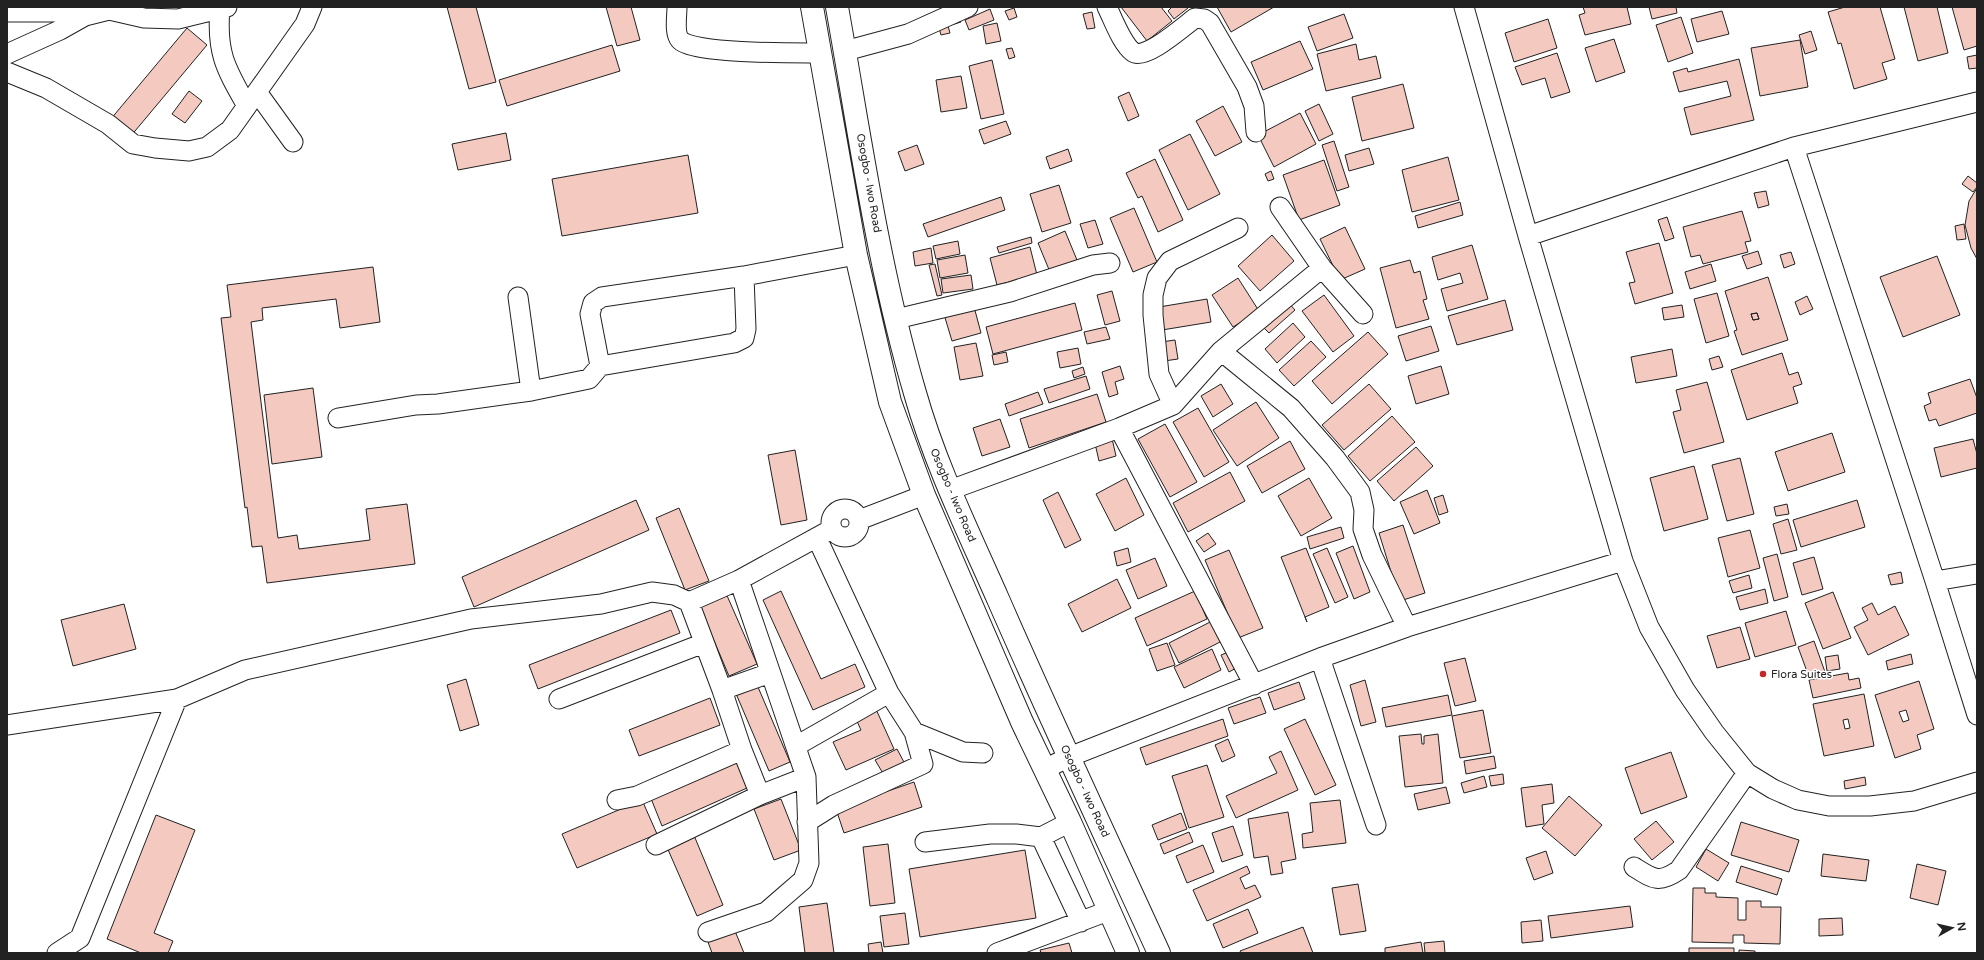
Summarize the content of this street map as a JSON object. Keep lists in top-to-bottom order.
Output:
{
  "streets": {
    "main road": ["Osogbo - Iwo Road"]
  },
  "places": ["Flora Suites"],
  "north": "right"
}
